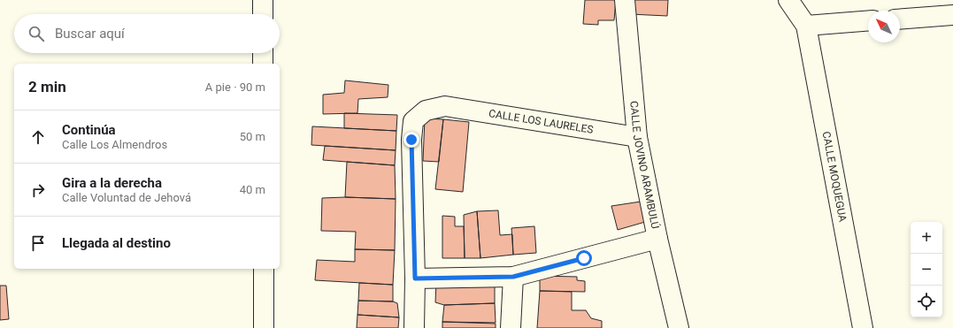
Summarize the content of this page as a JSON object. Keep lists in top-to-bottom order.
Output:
{
  "streets": {
    "street": ["CALLE LOS LAURELES", "CALLE JOVINO ARAMBULÚ", "CALLE MOQUEGUA"]
  },
  "crossings": [
    ["CALLE LOS LAURELES", "CALLE JOVINO ARAMBULÚ"]
  ],
  "north": "top left",
  "page": {
    "search": "Buscar aquí",
    "heading": ["2 min", "A pie · 90 m"],
    "list": [
      ["Continúa", "Calle Los Almendros", "50 m"],
      ["Gira a la derecha", "Calle Voluntad de Jehová", "40 m"],
      "Llegada al destino"
    ],
    "map_buttons": ["+", "−"]
  }
}
